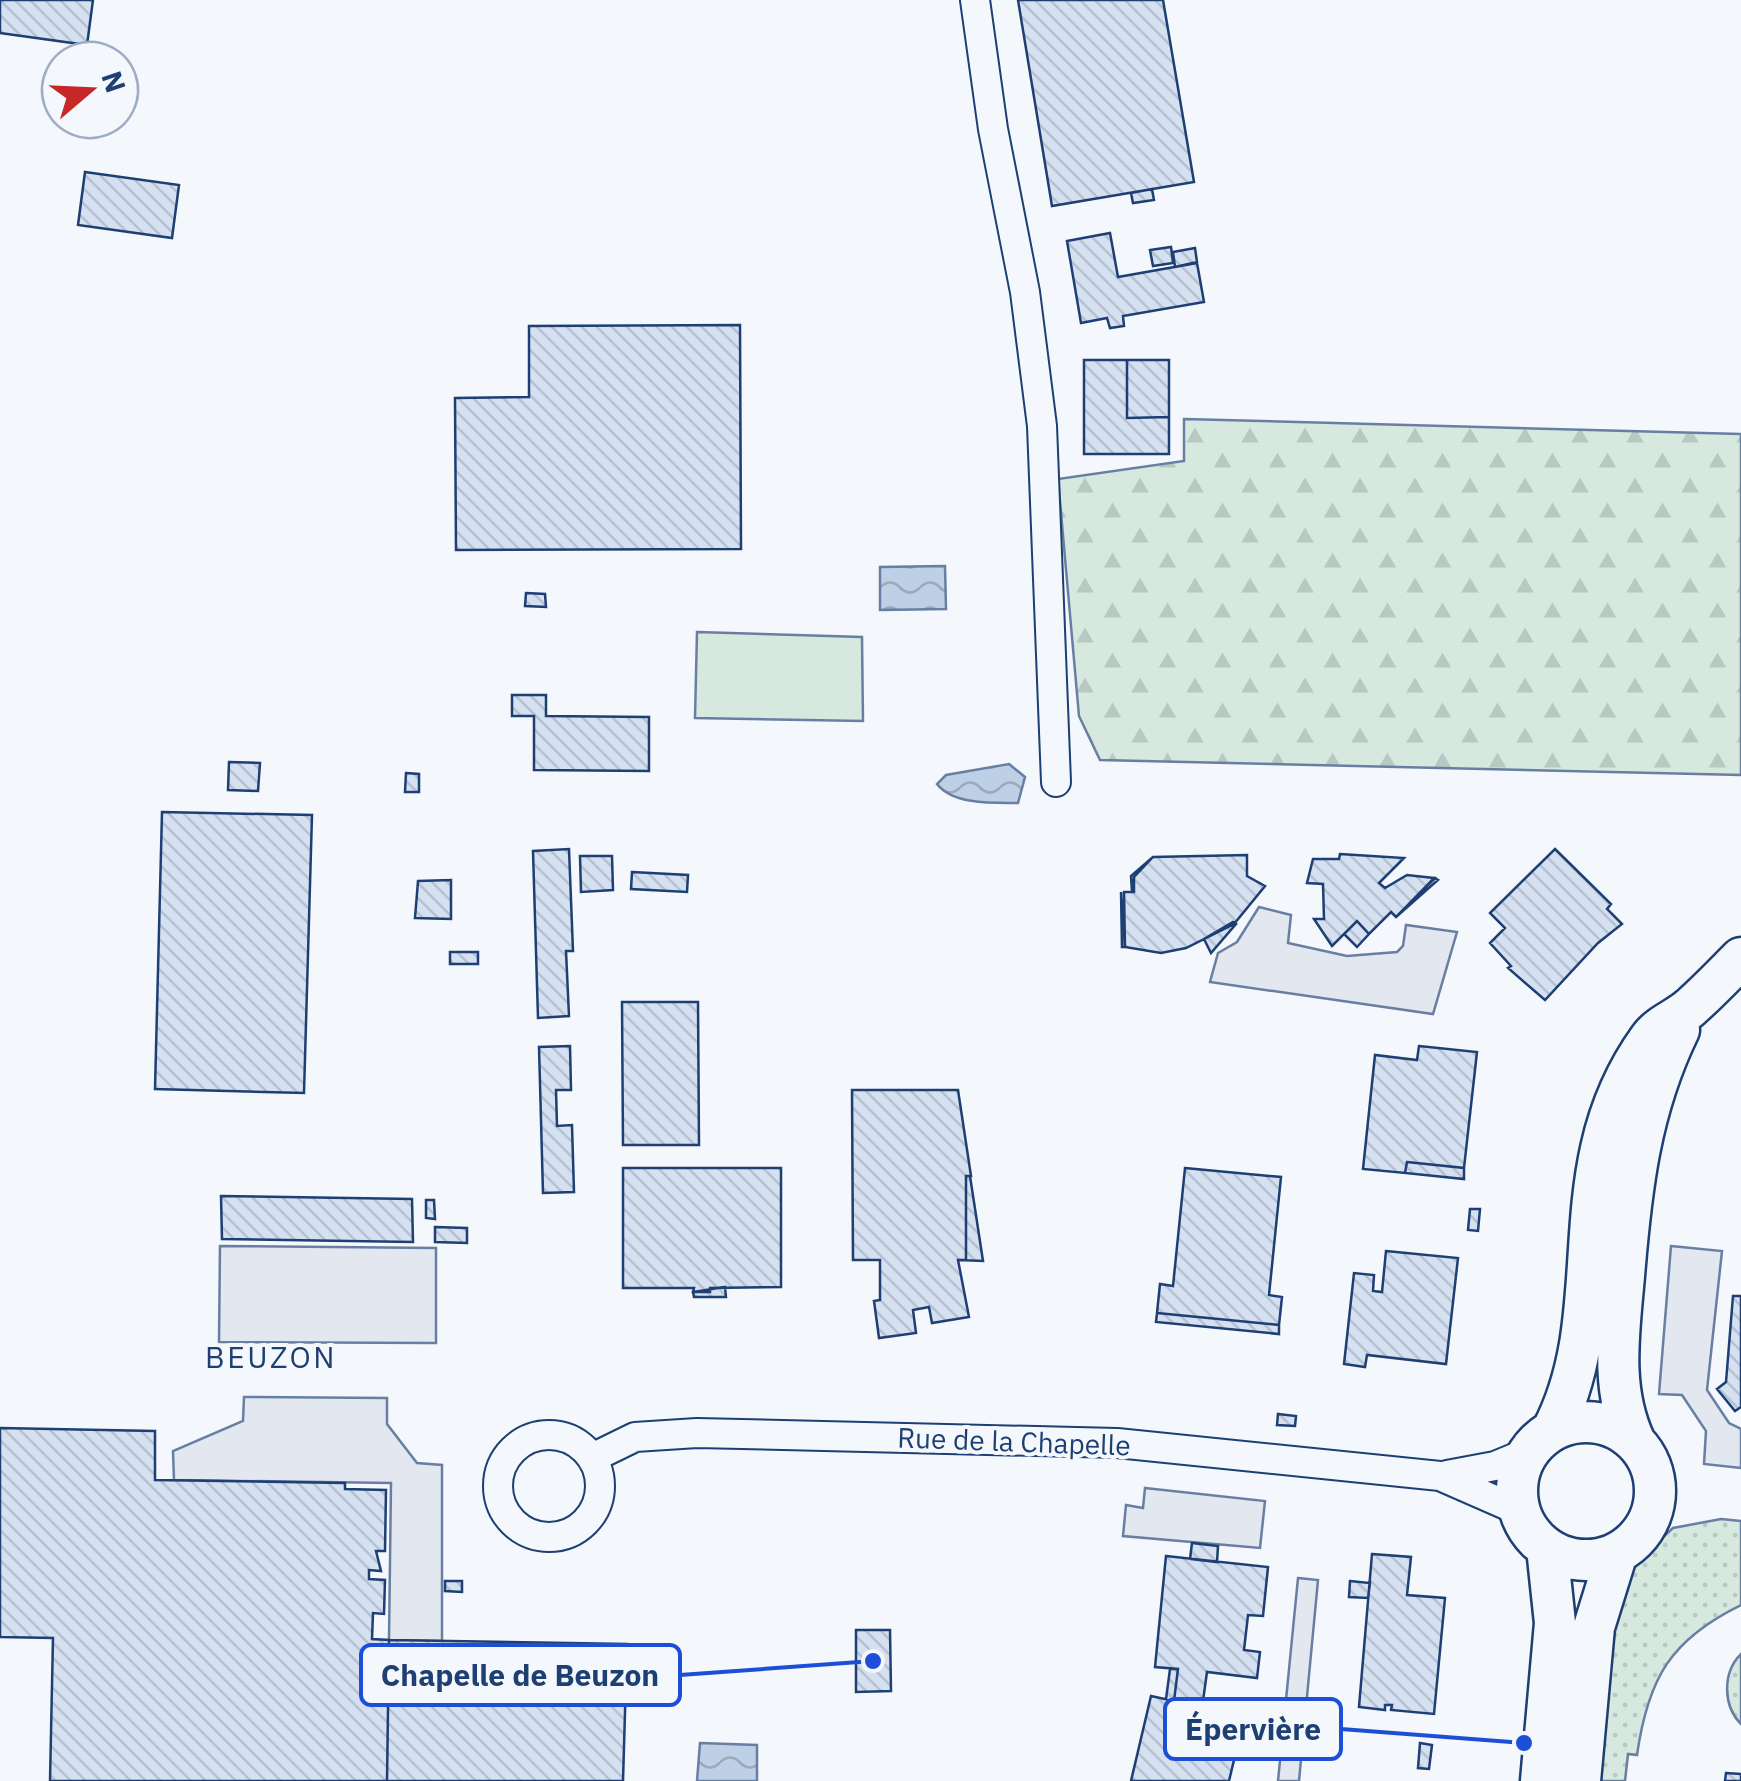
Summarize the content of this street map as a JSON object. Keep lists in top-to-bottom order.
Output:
{
  "streets": {
    "street": ["Rue de la Chapelle"]
  },
  "districts": ["BEUZON"],
  "places": ["Chapelle de Beuzon", "Épervière"],
  "north": "right"
}
